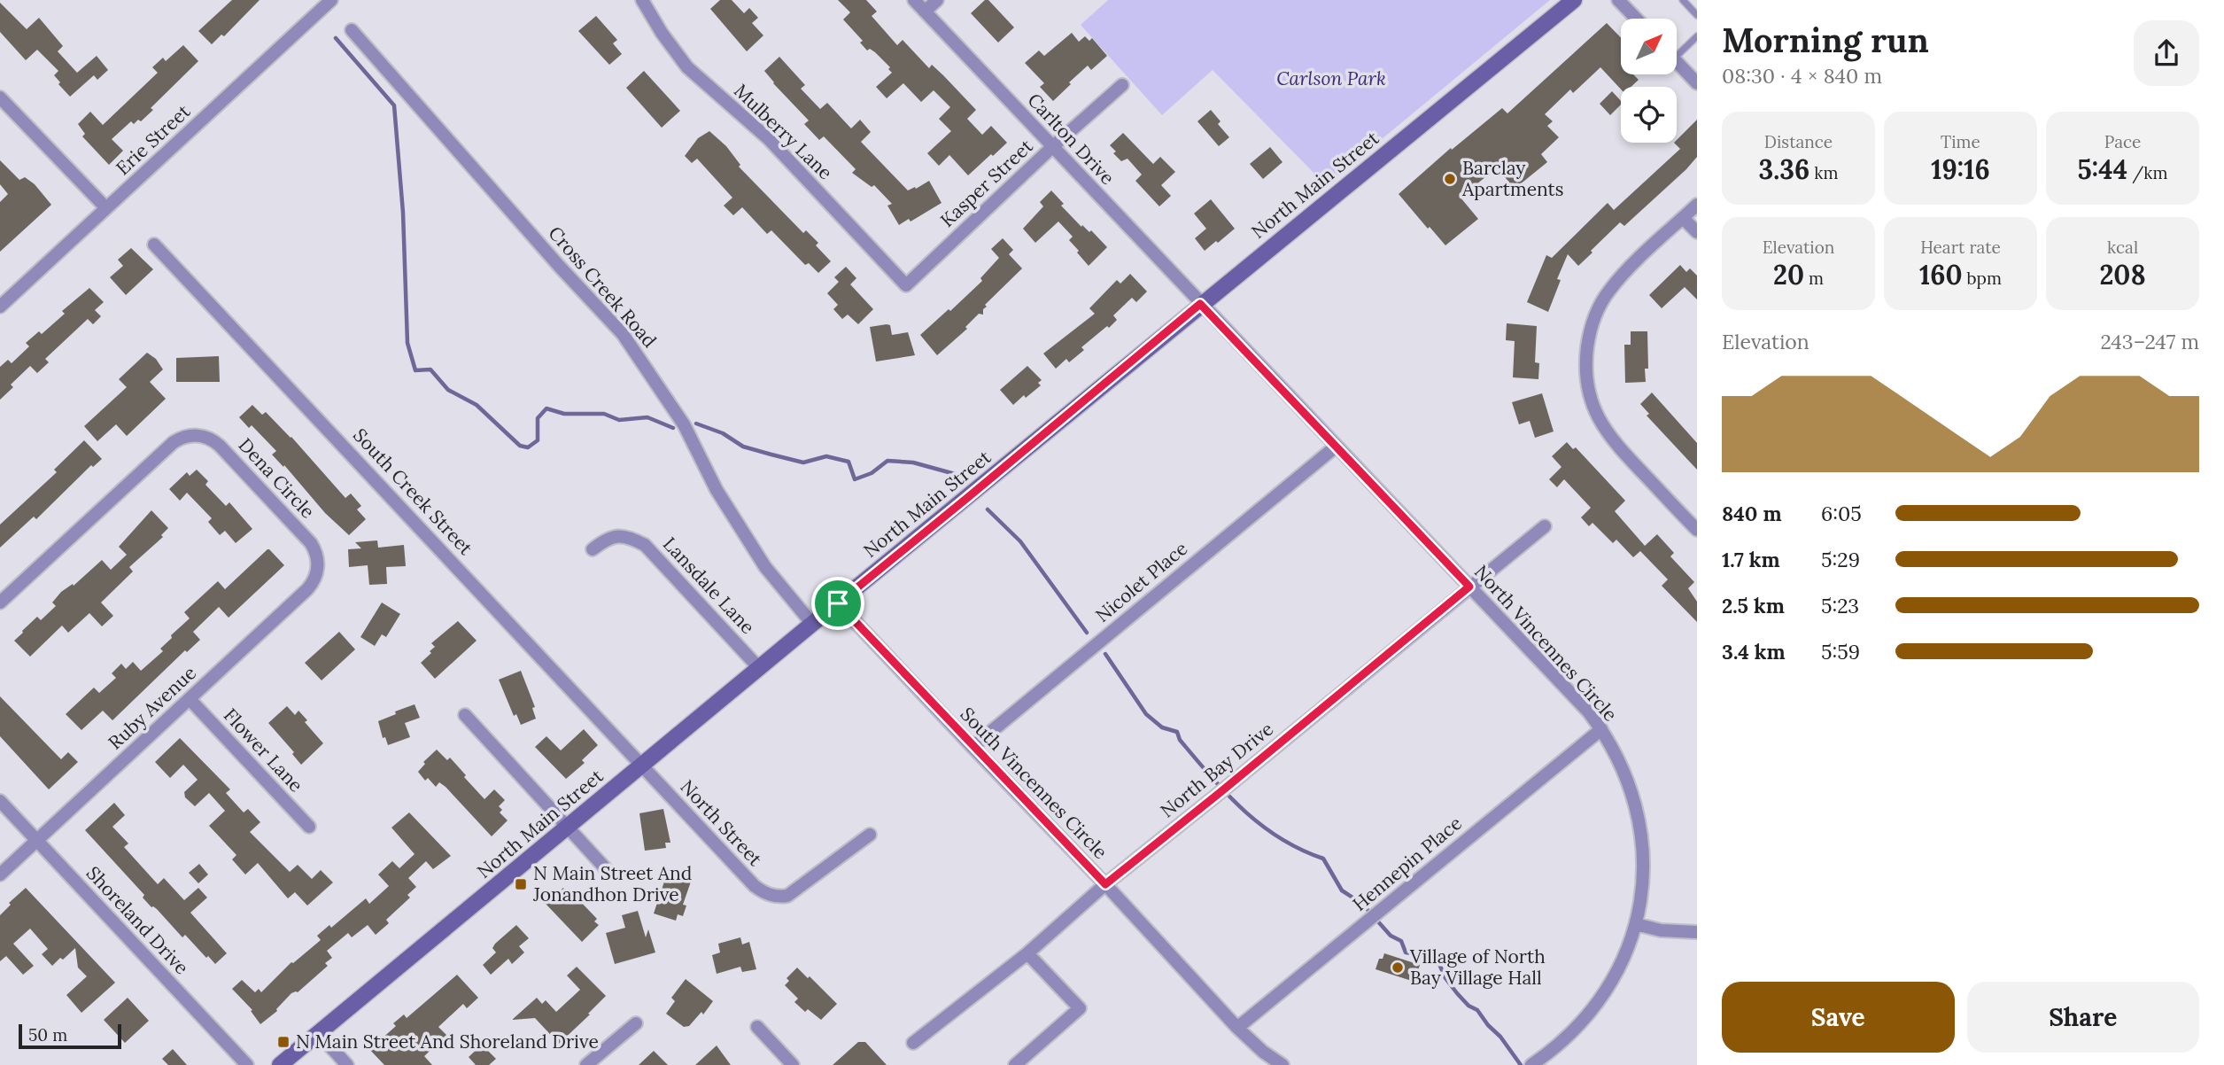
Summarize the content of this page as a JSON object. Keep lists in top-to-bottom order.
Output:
{
  "streets": {
    "main road": ["North Main Street"],
    "street": [
      "Mulberry Lane",
      "Carlton Drive",
      "Erie Street",
      "Kasper Street",
      "Cross Creek Road",
      "Dena Circle",
      "South Creek Street",
      "Nicolet Place",
      "Lansdale Lane",
      "North Vincennes Circle",
      "Ruby Avenue",
      "Flower Lane",
      "North Bay Drive",
      "South Vincennes Circle",
      "North Street",
      "Hennepin Place",
      "Shoreland Drive"
    ]
  },
  "crossings": [
    ["Mulberry Lane", "Kasper Street"],
    ["Carlton Drive", "Kasper Street"],
    ["Carlton Drive", "North Main Street"],
    ["Carlton Drive", "North Vincennes Circle"],
    ["North Main Street", "Cross Creek Road"],
    ["North Main Street", "South Creek Street"],
    ["North Main Street", "Lansdale Lane"],
    ["North Main Street", "North Vincennes Circle"],
    ["North Main Street", "South Vincennes Circle"],
    ["North Main Street", "North Street"],
    ["Dena Circle", "Ruby Avenue"],
    ["South Creek Street", "North Street"],
    ["Nicolet Place", "North Vincennes Circle"],
    ["Nicolet Place", "South Vincennes Circle"],
    ["North Vincennes Circle", "North Bay Drive"],
    ["North Vincennes Circle", "Hennepin Place"],
    ["Ruby Avenue", "Flower Lane"],
    ["Ruby Avenue", "Shoreland Drive"],
    ["North Bay Drive", "South Vincennes Circle"],
    ["South Vincennes Circle", "Hennepin Place"]
  ],
  "parks": ["Carlson Park"],
  "places": {
    "other": ["Barclay Apartments", "Village of North Bay Village Hall"],
    "transit": ["N Main Street And Jonandhon Drive", "N Main Street And Shoreland Drive"]
  },
  "scale_bar": "50 m",
  "north": "top right",
  "page": {
    "heading": ["Morning run", "08:30 · 4 × 840 m"],
    "stats": [
      ["Distance", "3.36 km"],
      ["Time", "19:16"],
      ["Pace", "5:44 /km"],
      ["Elevation", "20 m"],
      ["Heart rate", "160 bpm"],
      ["kcal", "208"]
    ],
    "chart": ["Elevation", "243–247 m"],
    "list": [
      {
        "name": "840 m",
        "note": "6:05"
      },
      {
        "name": "1.7 km",
        "note": "5:29"
      },
      {
        "name": "2.5 km",
        "note": "5:23"
      },
      {
        "name": "3.4 km",
        "note": "5:59"
      }
    ],
    "buttons": ["Save", "Share"],
    "scale": "50 m"
  }
}
